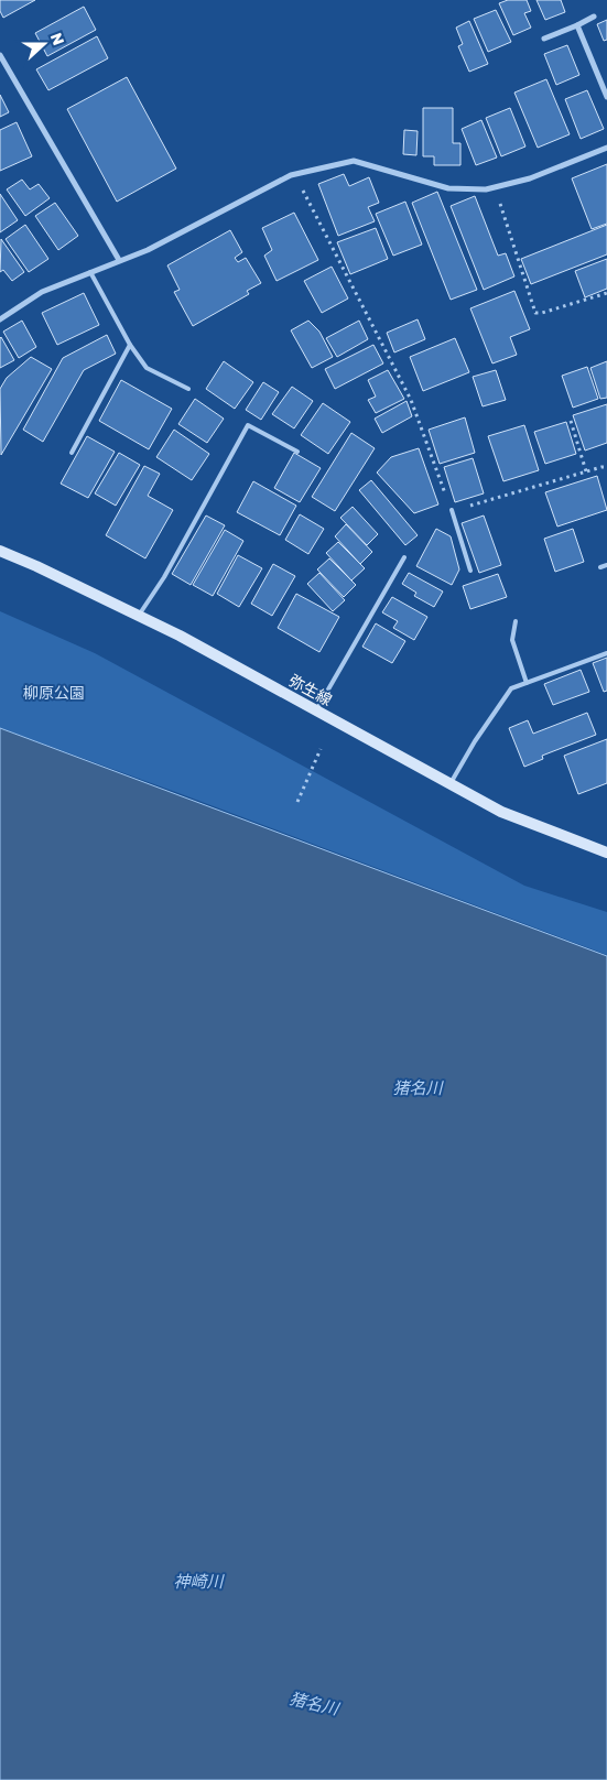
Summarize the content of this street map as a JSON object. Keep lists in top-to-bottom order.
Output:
{
  "streets": {
    "street": ["弥生線"]
  },
  "water": ["猪名川", "神崎川"],
  "parks": ["柳原公園"],
  "north": "right"
}
